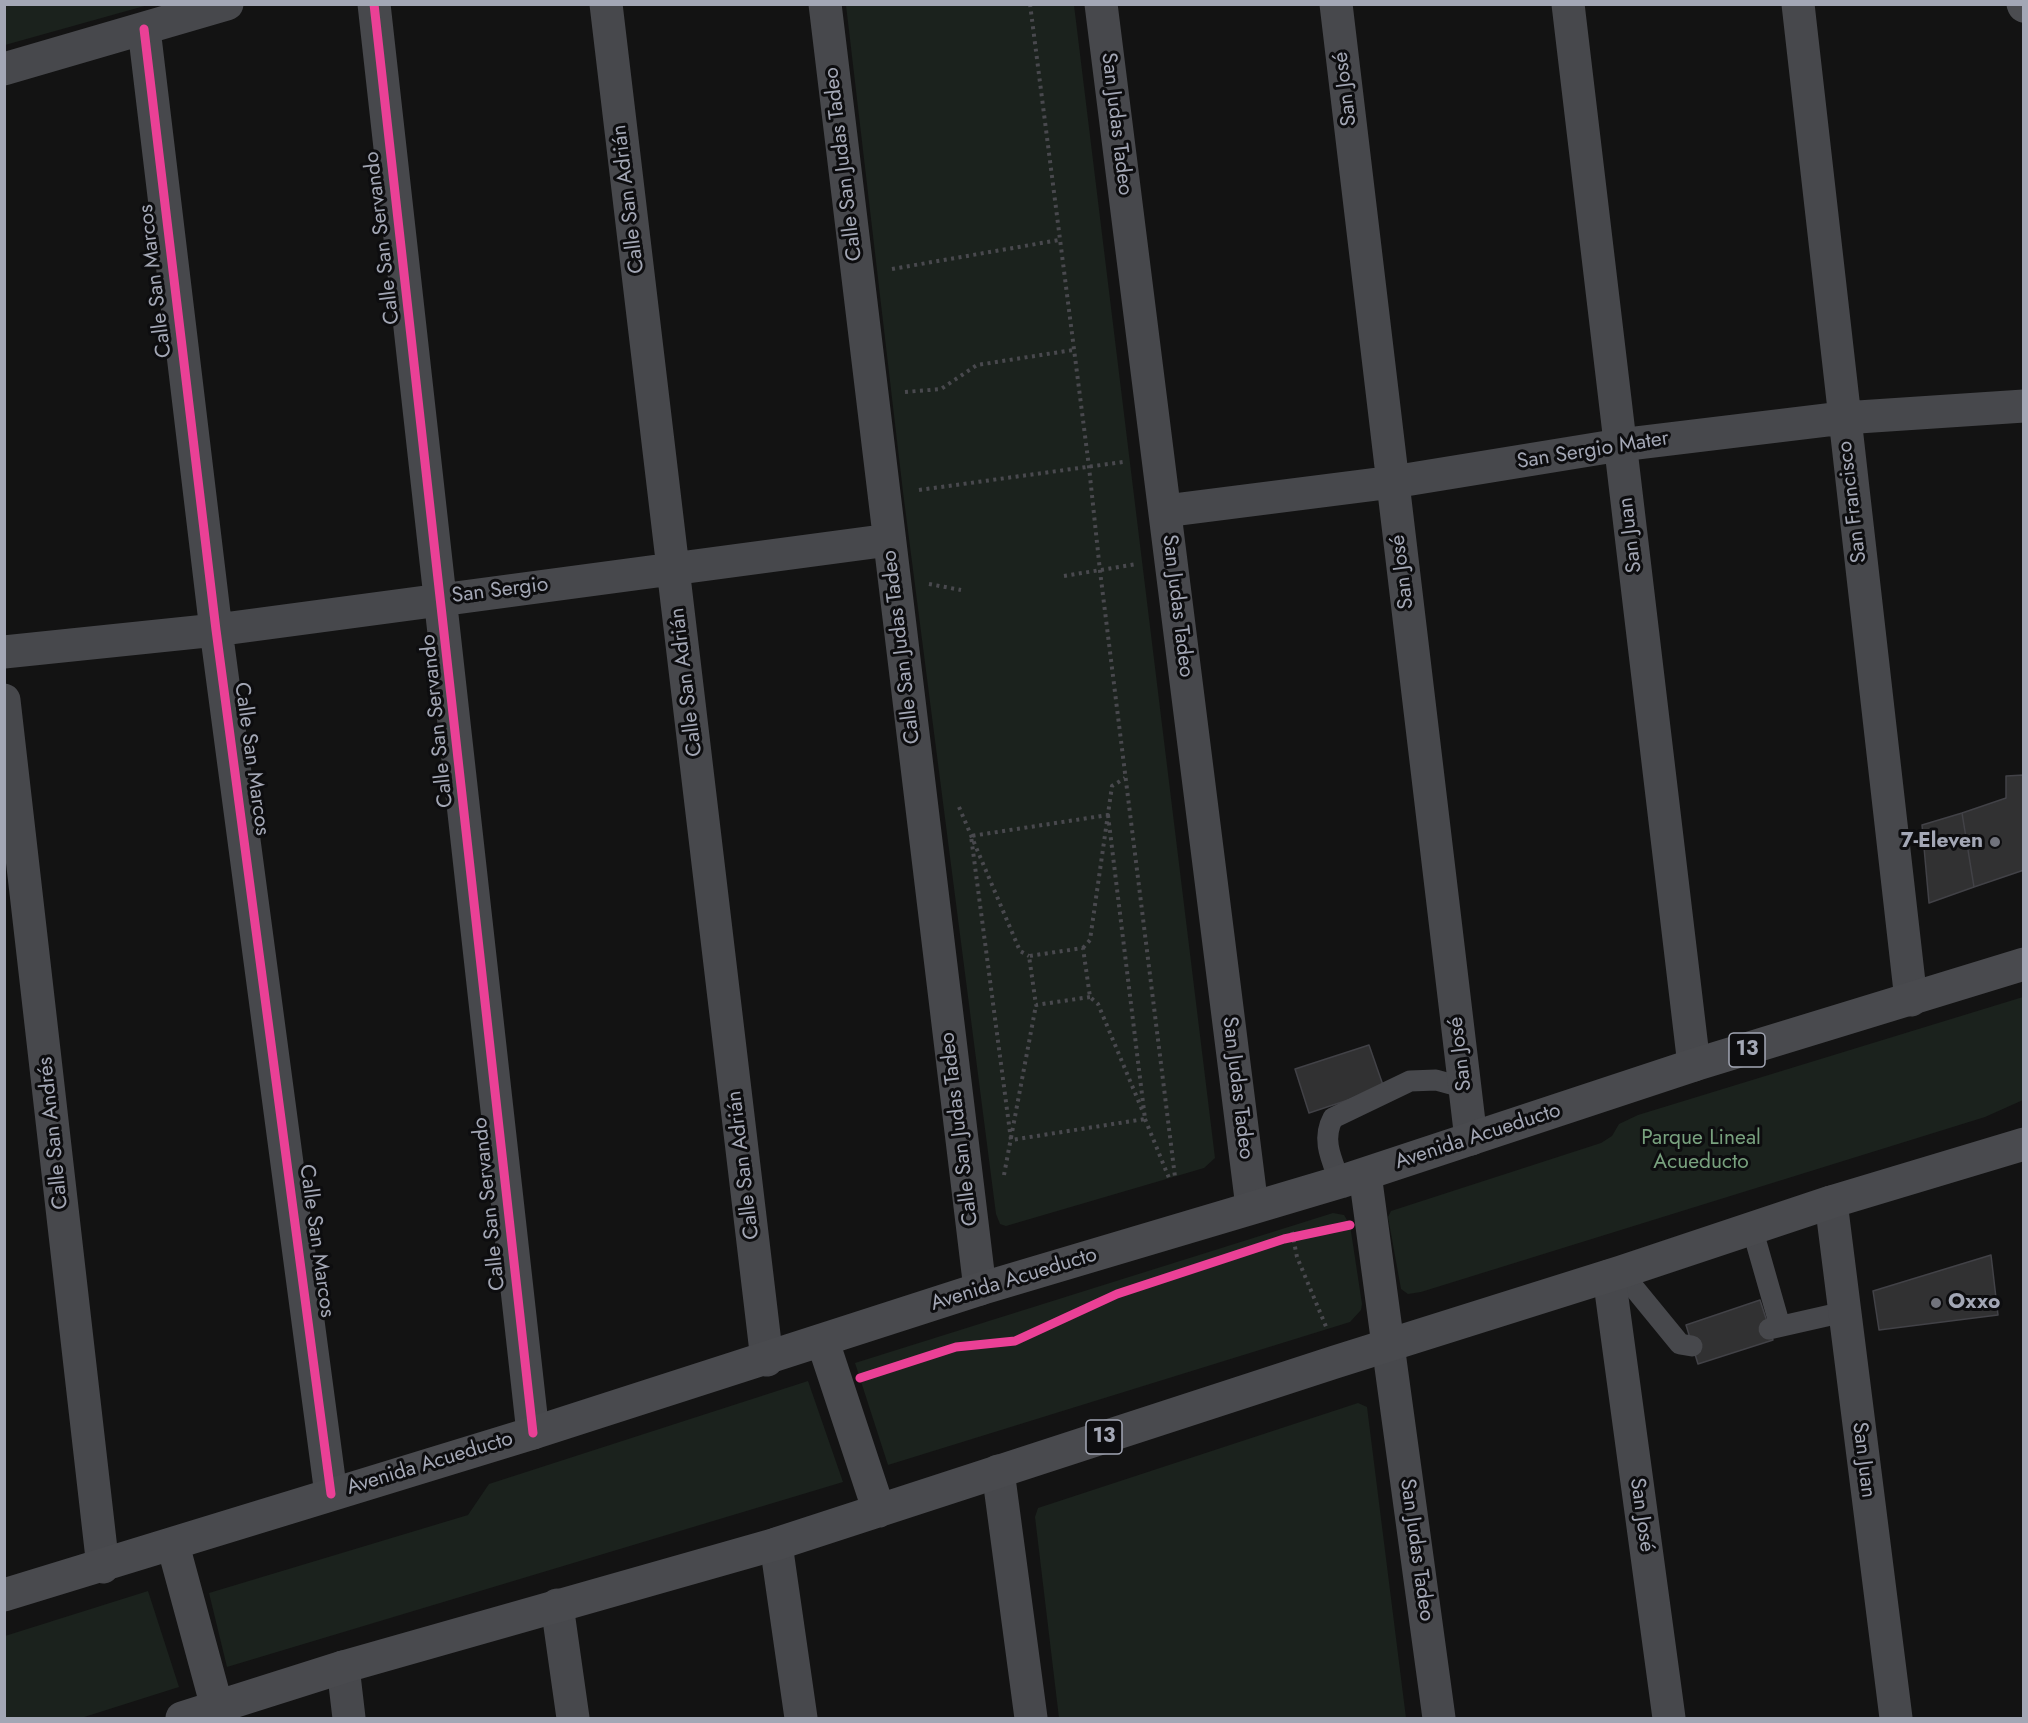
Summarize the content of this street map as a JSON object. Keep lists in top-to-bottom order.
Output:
{
  "streets": {
    "main road": ["13", "Avenida Acueducto"],
    "street": [
      "San José",
      "San Judas Tadeo",
      "Calle San Judas Tadeo",
      "Calle San Adrián",
      "Calle San Servando",
      "Calle San Marcos",
      "San Sergio Mater",
      "San Francisco",
      "San Juan",
      "San Sergio",
      "Calle San Andrés"
    ]
  },
  "crossings": [
    ["San José", "San Sergio Mater"],
    ["San José", "13"],
    ["San José", "Avenida Acueducto"],
    ["San Judas Tadeo", "San Sergio Mater"],
    ["San Judas Tadeo", "13"],
    ["San Judas Tadeo", "Avenida Acueducto"],
    ["Calle San Judas Tadeo", "San Sergio"],
    ["Calle San Judas Tadeo", "Avenida Acueducto"],
    ["Calle San Adrián", "San Sergio"],
    ["Calle San Adrián", "Avenida Acueducto"],
    ["Calle San Servando", "San Sergio"],
    ["Calle San Servando", "Avenida Acueducto"],
    ["Calle San Marcos", "San Sergio"],
    ["Calle San Marcos", "Avenida Acueducto"],
    ["San Sergio Mater", "San Francisco"],
    ["San Sergio Mater", "San Juan"],
    ["San Francisco", "Avenida Acueducto"],
    ["San Juan", "13"],
    ["San Juan", "Avenida Acueducto"],
    ["Calle San Andrés", "Avenida Acueducto"]
  ],
  "parks": ["Parque Lineal Acueducto"],
  "places": ["7-Eleven", "Oxxo"]
}
